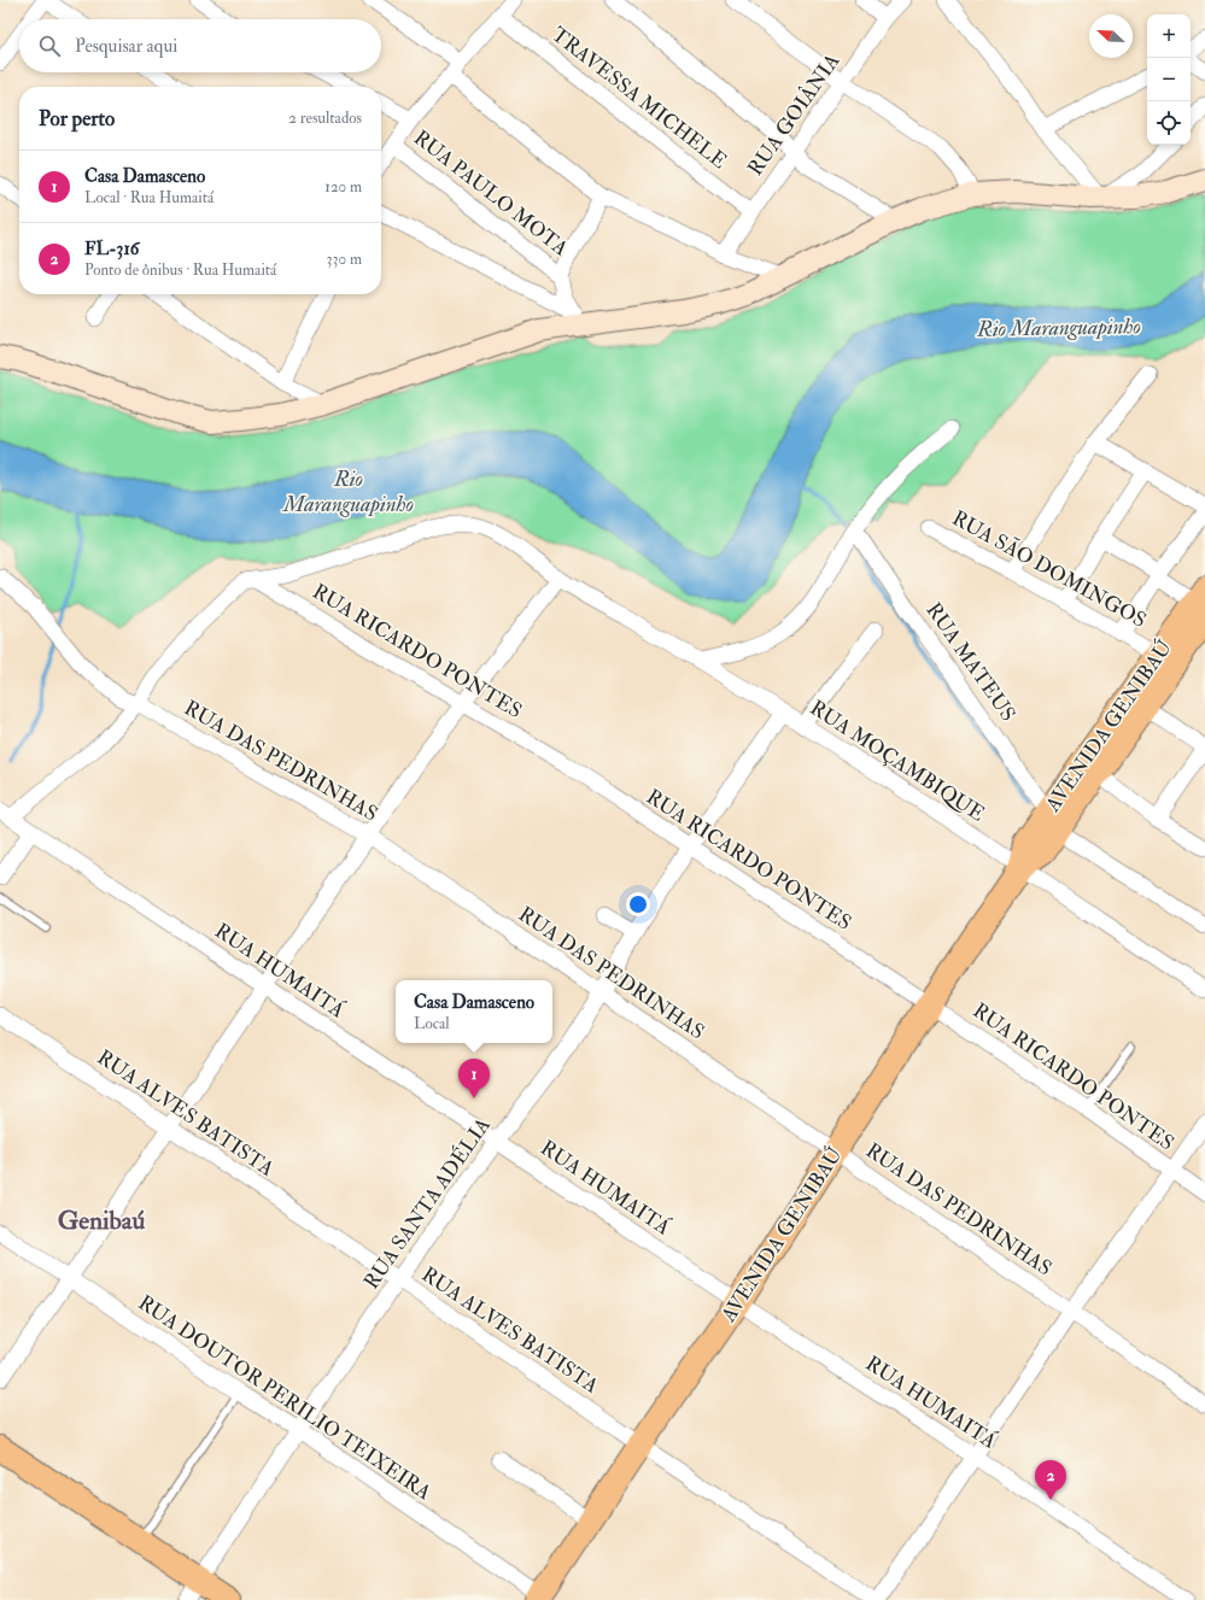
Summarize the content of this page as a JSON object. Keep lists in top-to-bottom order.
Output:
{
  "streets": {
    "main road": ["AVENIDA GENIBAÚ"],
    "street": [
      "TRAVESSA MICHELE",
      "RUA GOIÂNIA",
      "RUA PAULO MOTA",
      "RUA SÃO DOMINGOS",
      "RUA RICARDO PONTES",
      "RUA MATEUS",
      "RUA DAS PEDRINHAS",
      "RUA MOÇAMBIQUE",
      "RUA HUMAITÁ",
      "RUA ALVES BATISTA",
      "RUA SANTA ADÉLIA",
      "RUA DOUTOR PERILIO TEIXEIRA"
    ]
  },
  "crossings": [
    ["TRAVESSA MICHELE", "RUA GOIÂNIA"],
    ["RUA SÃO DOMINGOS", "AVENIDA GENIBAÚ"],
    ["RUA RICARDO PONTES", "AVENIDA GENIBAÚ"],
    ["RUA RICARDO PONTES", "RUA MOÇAMBIQUE"],
    ["RUA RICARDO PONTES", "RUA SANTA ADÉLIA"],
    ["RUA MATEUS", "AVENIDA GENIBAÚ"],
    ["AVENIDA GENIBAÚ", "RUA DAS PEDRINHAS"],
    ["AVENIDA GENIBAÚ", "RUA MOÇAMBIQUE"],
    ["AVENIDA GENIBAÚ", "RUA HUMAITÁ"],
    ["AVENIDA GENIBAÚ", "RUA ALVES BATISTA"],
    ["AVENIDA GENIBAÚ", "RUA DOUTOR PERILIO TEIXEIRA"],
    ["RUA DAS PEDRINHAS", "RUA MOÇAMBIQUE"],
    ["RUA DAS PEDRINHAS", "RUA SANTA ADÉLIA"],
    ["RUA MOÇAMBIQUE", "RUA HUMAITÁ"],
    ["RUA MOÇAMBIQUE", "RUA SANTA ADÉLIA"],
    ["RUA HUMAITÁ", "RUA SANTA ADÉLIA"],
    ["RUA ALVES BATISTA", "RUA SANTA ADÉLIA"],
    ["RUA SANTA ADÉLIA", "RUA DOUTOR PERILIO TEIXEIRA"]
  ],
  "districts": ["Genibaú"],
  "water": ["Rio Maranguapinho"],
  "north": "top left",
  "page": {
    "map_buttons": ["+", "−"],
    "search": "Pesquisar aqui",
    "heading": ["Por perto", "2 resultados"],
    "list": [
      {
        "mark": "1",
        "name": "Casa Damasceno",
        "note": "Local · Rua Humaitá",
        "value": "120 m"
      },
      {
        "mark": "2",
        "name": "FL-316",
        "note": "Ponto de ônibus · Rua Humaitá",
        "value": "330 m"
      }
    ],
    "popup": ["Casa Damasceno", "Local"],
    "pins": ["1", "2"]
  }
}
